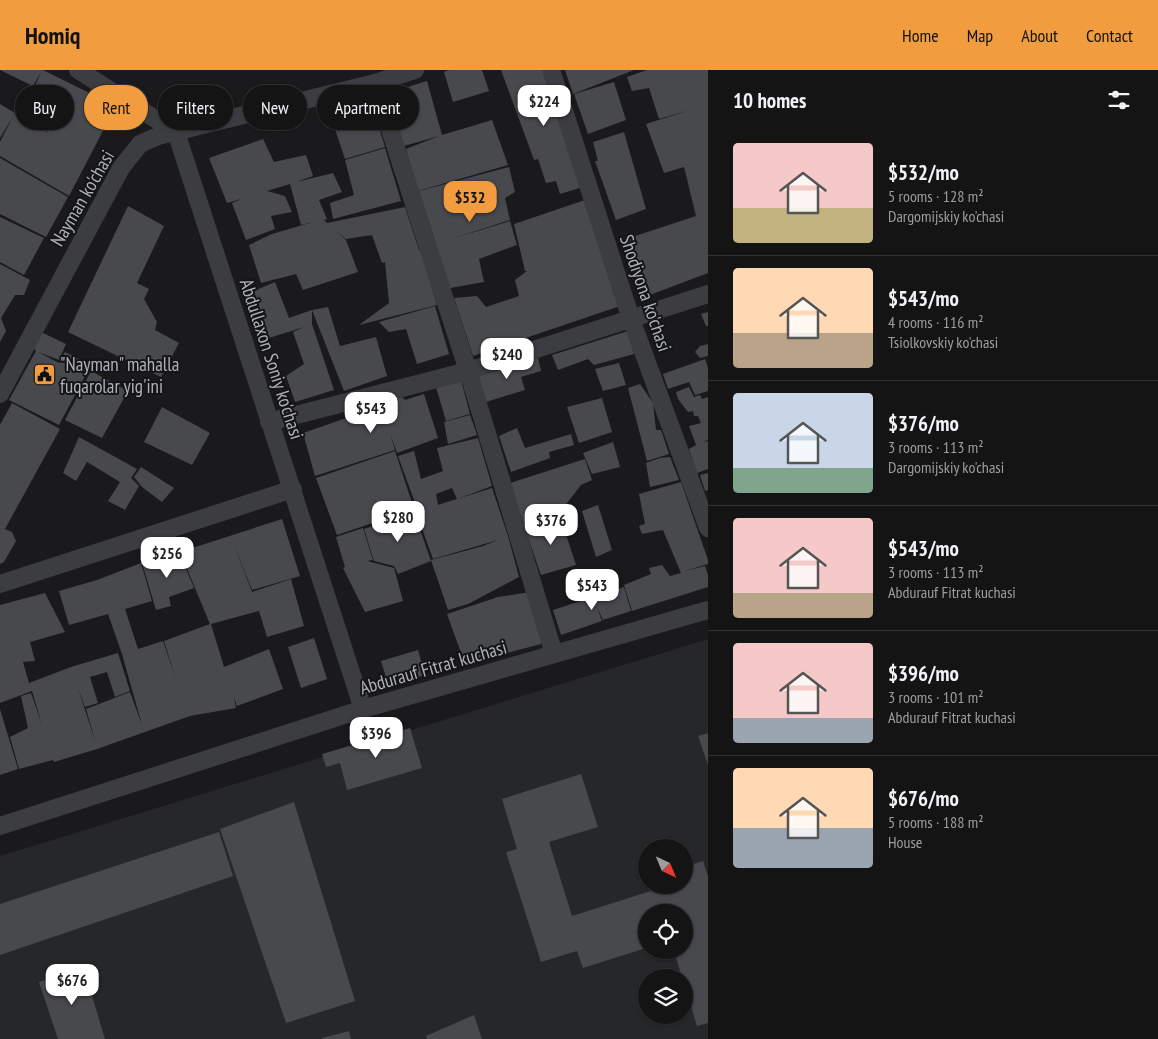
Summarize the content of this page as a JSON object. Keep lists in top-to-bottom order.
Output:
{
  "streets": {
    "street": [
      "Nayman ko'chasi",
      "Shodiyona ko'chasi",
      "Abdullaxon Soniy ko'chasi",
      "Abdurauf Fitrat kuchasi"
    ]
  },
  "crossings": [
    ["Nayman ko'chasi", "Abdullaxon Soniy ko'chasi"],
    ["Abdullaxon Soniy ko'chasi", "Abdurauf Fitrat kuchasi"]
  ],
  "places": {
    "public building": ["\"Nayman\" mahalla fuqarolar yig'ini"]
  },
  "north": "bottom right",
  "page": {
    "header": "Homiq",
    "nav": [
      "Home",
      "Map",
      "About",
      "Contact"
    ],
    "heading": "10 homes",
    "price": [
      "$224",
      "$532",
      "$240",
      "$543",
      "$280",
      "$376",
      "$256",
      "$543",
      "$396",
      "$676"
    ],
    "chip": [
      "Buy",
      "Rent",
      "Filters",
      "New",
      "Apartment"
    ],
    "list": [
      {
        "name": "$532/mo",
        "note": "5 rooms · 128 m² · Dargomijskiy ko'chasi"
      },
      {
        "name": "$543/mo",
        "note": "4 rooms · 116 m² · Tsiolkovskiy ko'chasi"
      },
      {
        "name": "$376/mo",
        "note": "3 rooms · 113 m² · Dargomijskiy ko'chasi"
      },
      {
        "name": "$543/mo",
        "note": "3 rooms · 113 m² · Abdurauf Fitrat kuchasi"
      },
      {
        "name": "$396/mo",
        "note": "3 rooms · 101 m² · Abdurauf Fitrat kuchasi"
      },
      {
        "name": "$676/mo",
        "note": "5 rooms · 188 m² · House"
      }
    ]
  }
}
